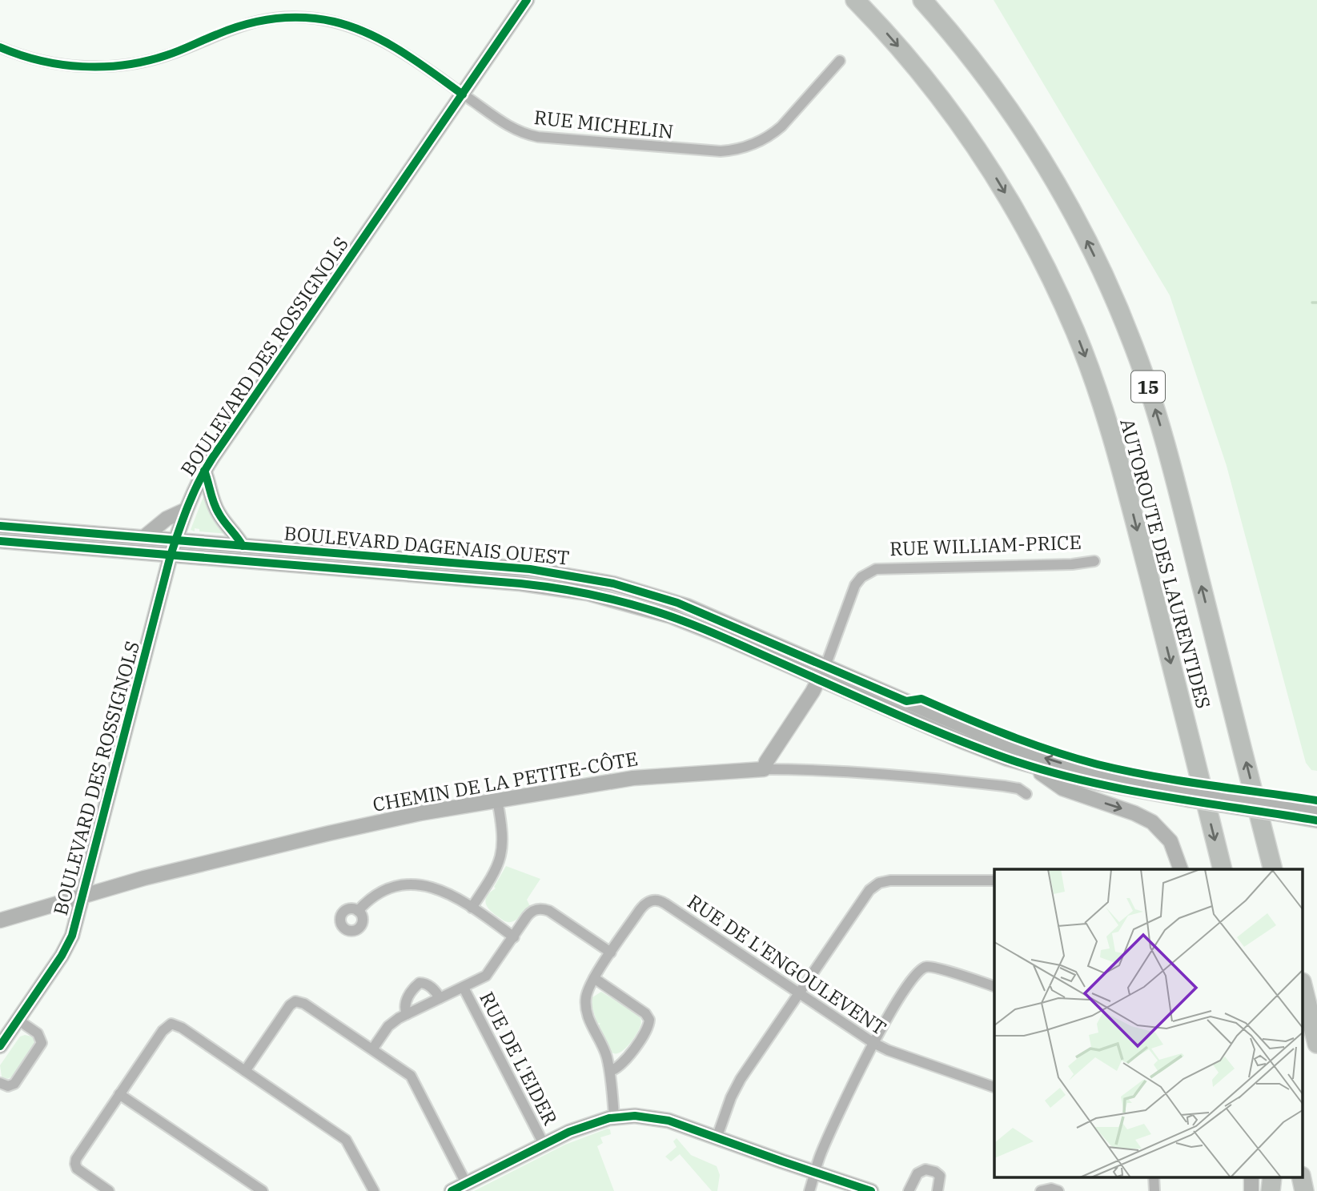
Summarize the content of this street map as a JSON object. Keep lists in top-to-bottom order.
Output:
{
  "streets": {
    "highway": ["15", "AUTOROUTE DES LAURENTIDES"],
    "main road": [
      "BOULEVARD DES ROSSIGNOLS",
      "BOULEVARD DAGENAIS OUEST",
      "RUE WILLIAM-PRICE",
      "CHEMIN DE LA PETITE-CÔTE"
    ],
    "street": ["RUE MICHELIN", "RUE DE L'ENGOULEVENT", "RUE DE L'EIDER"]
  },
  "crossings": [
    ["RUE MICHELIN", "BOULEVARD DES ROSSIGNOLS"],
    ["BOULEVARD DES ROSSIGNOLS", "BOULEVARD DAGENAIS OUEST"],
    ["BOULEVARD DES ROSSIGNOLS", "CHEMIN DE LA PETITE-CÔTE"],
    ["BOULEVARD DAGENAIS OUEST", "RUE WILLIAM-PRICE"],
    ["RUE WILLIAM-PRICE", "CHEMIN DE LA PETITE-CÔTE"]
  ]
}
